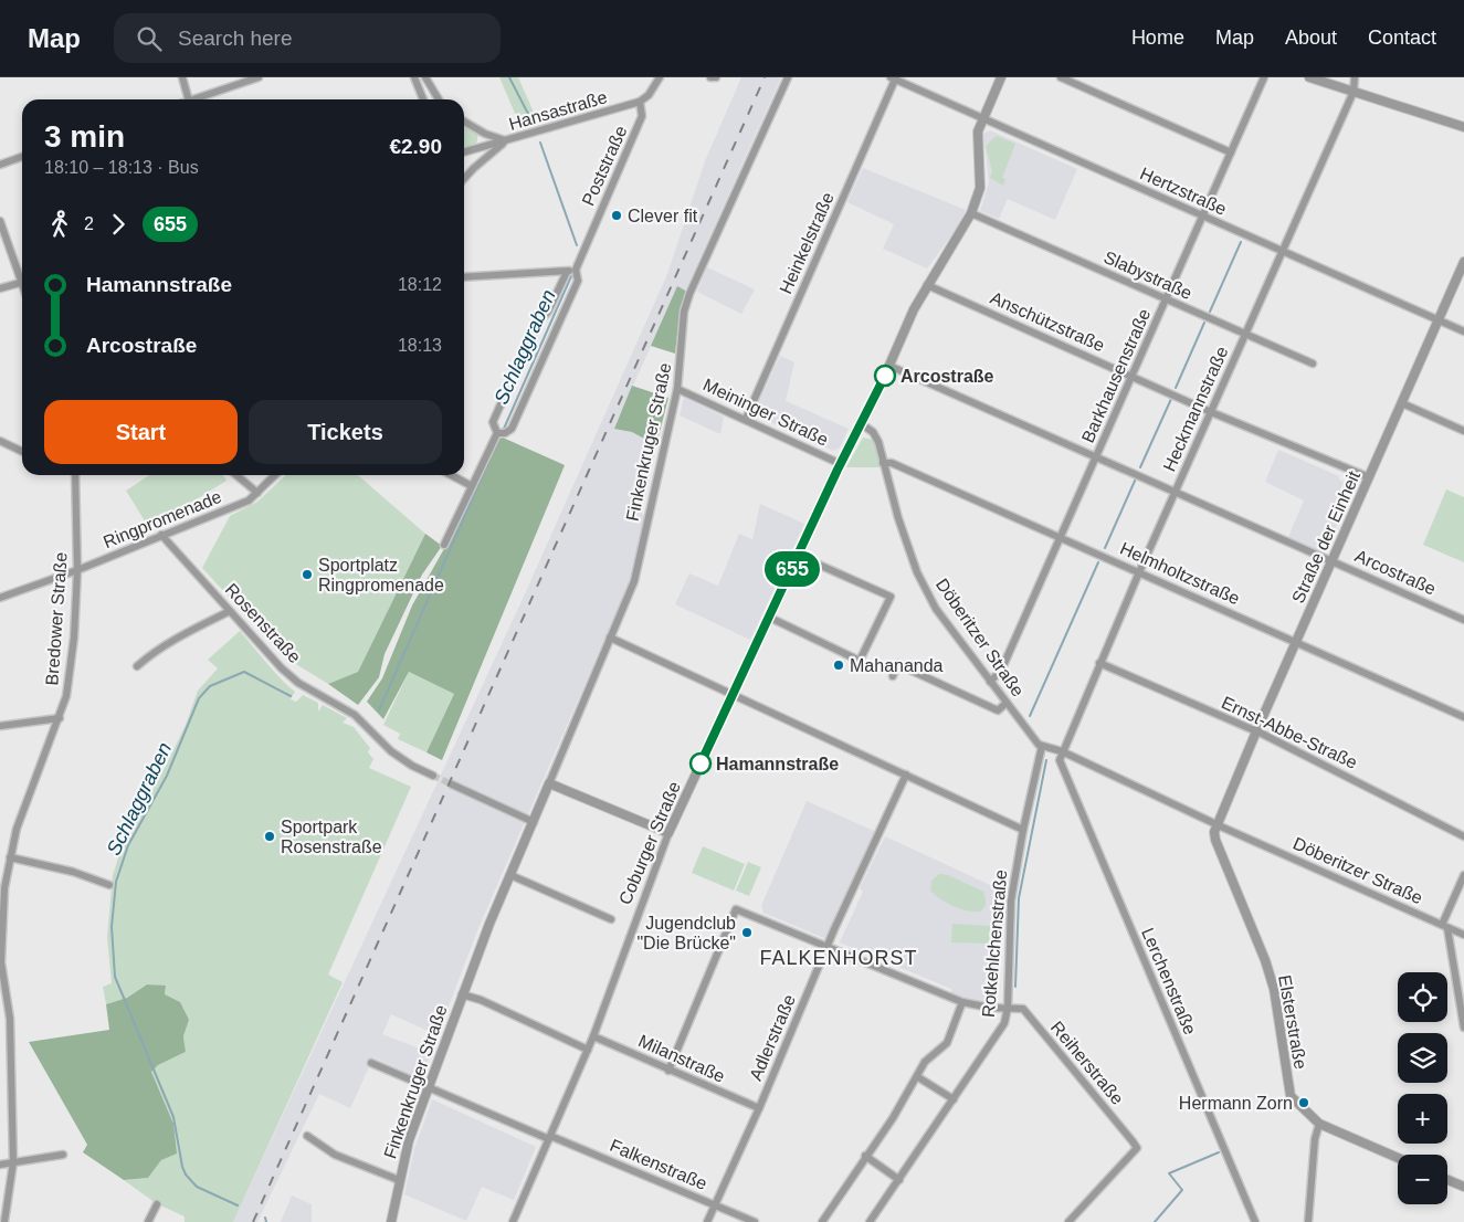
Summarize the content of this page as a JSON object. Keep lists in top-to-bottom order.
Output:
{
  "streets": {
    "street": [
      "Hansastraße",
      "Poststraße",
      "Hertzstraße",
      "Heinkelstraße",
      "Slabystraße",
      "Anschützstraße",
      "Barkhausenstraße",
      "Heckmannstraße",
      "Meininger Straße",
      "Finkenkruger Straße",
      "Ringpromenade",
      "Straße der Einheit",
      "Arcostraße",
      "Helmholtzstraße",
      "Bredower Straße",
      "Rosenstraße",
      "Döberitzer Straße",
      "Ernst-Abbe-Straße",
      "Coburger Straße",
      "Rotkehlchenstraße",
      "Lerchenstraße",
      "Elsterstraße",
      "Adlerstraße",
      "Milanstraße",
      "Reiherstraße",
      "Falkenstraße"
    ]
  },
  "crossings": [
    ["Hansastraße", "Poststraße"],
    ["Hertzstraße", "Heinkelstraße"],
    ["Hertzstraße", "Barkhausenstraße"],
    ["Hertzstraße", "Heckmannstraße"],
    ["Hertzstraße", "Straße der Einheit"],
    ["Heinkelstraße", "Meininger Straße"],
    ["Slabystraße", "Barkhausenstraße"],
    ["Slabystraße", "Heckmannstraße"],
    ["Anschützstraße", "Barkhausenstraße"],
    ["Anschützstraße", "Heckmannstraße"],
    ["Anschützstraße", "Straße der Einheit"],
    ["Barkhausenstraße", "Arcostraße"],
    ["Barkhausenstraße", "Helmholtzstraße"],
    ["Barkhausenstraße", "Döberitzer Straße"],
    ["Heckmannstraße", "Arcostraße"],
    ["Heckmannstraße", "Helmholtzstraße"],
    ["Heckmannstraße", "Döberitzer Straße"],
    ["Heckmannstraße", "Ernst-Abbe-Straße"],
    ["Heckmannstraße", "Lerchenstraße"],
    ["Meininger Straße", "Finkenkruger Straße"],
    ["Meininger Straße", "Coburger Straße"],
    ["Finkenkruger Straße", "Coburger Straße"],
    ["Finkenkruger Straße", "Falkenstraße"],
    ["Ringpromenade", "Bredower Straße"],
    ["Ringpromenade", "Rosenstraße"],
    ["Straße der Einheit", "Arcostraße"],
    ["Straße der Einheit", "Helmholtzstraße"],
    ["Straße der Einheit", "Döberitzer Straße"],
    ["Straße der Einheit", "Ernst-Abbe-Straße"],
    ["Straße der Einheit", "Elsterstraße"],
    ["Helmholtzstraße", "Döberitzer Straße"],
    ["Döberitzer Straße", "Coburger Straße"],
    ["Döberitzer Straße", "Rotkehlchenstraße"],
    ["Döberitzer Straße", "Lerchenstraße"],
    ["Döberitzer Straße", "Elsterstraße"],
    ["Coburger Straße", "Milanstraße"],
    ["Coburger Straße", "Falkenstraße"],
    ["Rotkehlchenstraße", "Reiherstraße"],
    ["Adlerstraße", "Milanstraße"],
    ["Adlerstraße", "Reiherstraße"],
    ["Adlerstraße", "Falkenstraße"],
    ["Milanstraße", "Reiherstraße"]
  ],
  "districts": ["FALKENHORST"],
  "water": ["Schlaggraben"],
  "places": [
    "Clever fit",
    "Arcostraße",
    "Sportplatz Ringpromenade",
    "Mahananda",
    "Hamannstraße",
    "Sportpark Rosenstraße",
    "Jugendclub \"Die Brücke\"",
    "Hermann Zorn"
  ],
  "lines": ["bus line 655"],
  "page": {
    "header": "Map",
    "search": "Search here",
    "nav": [
      "Home",
      "Map",
      "About",
      "Contact"
    ],
    "on_map": "655",
    "heading": ["3 min", "18:10 – 18:13 · Bus", "€2.90"],
    "legs": ["2", "655"],
    "list": [
      {
        "name": "Hamannstraße",
        "value": "18:12"
      },
      {
        "name": "Arcostraße",
        "value": "18:13"
      }
    ],
    "buttons": ["Start", "Tickets"],
    "map_buttons": ["+", "−"]
  }
}
